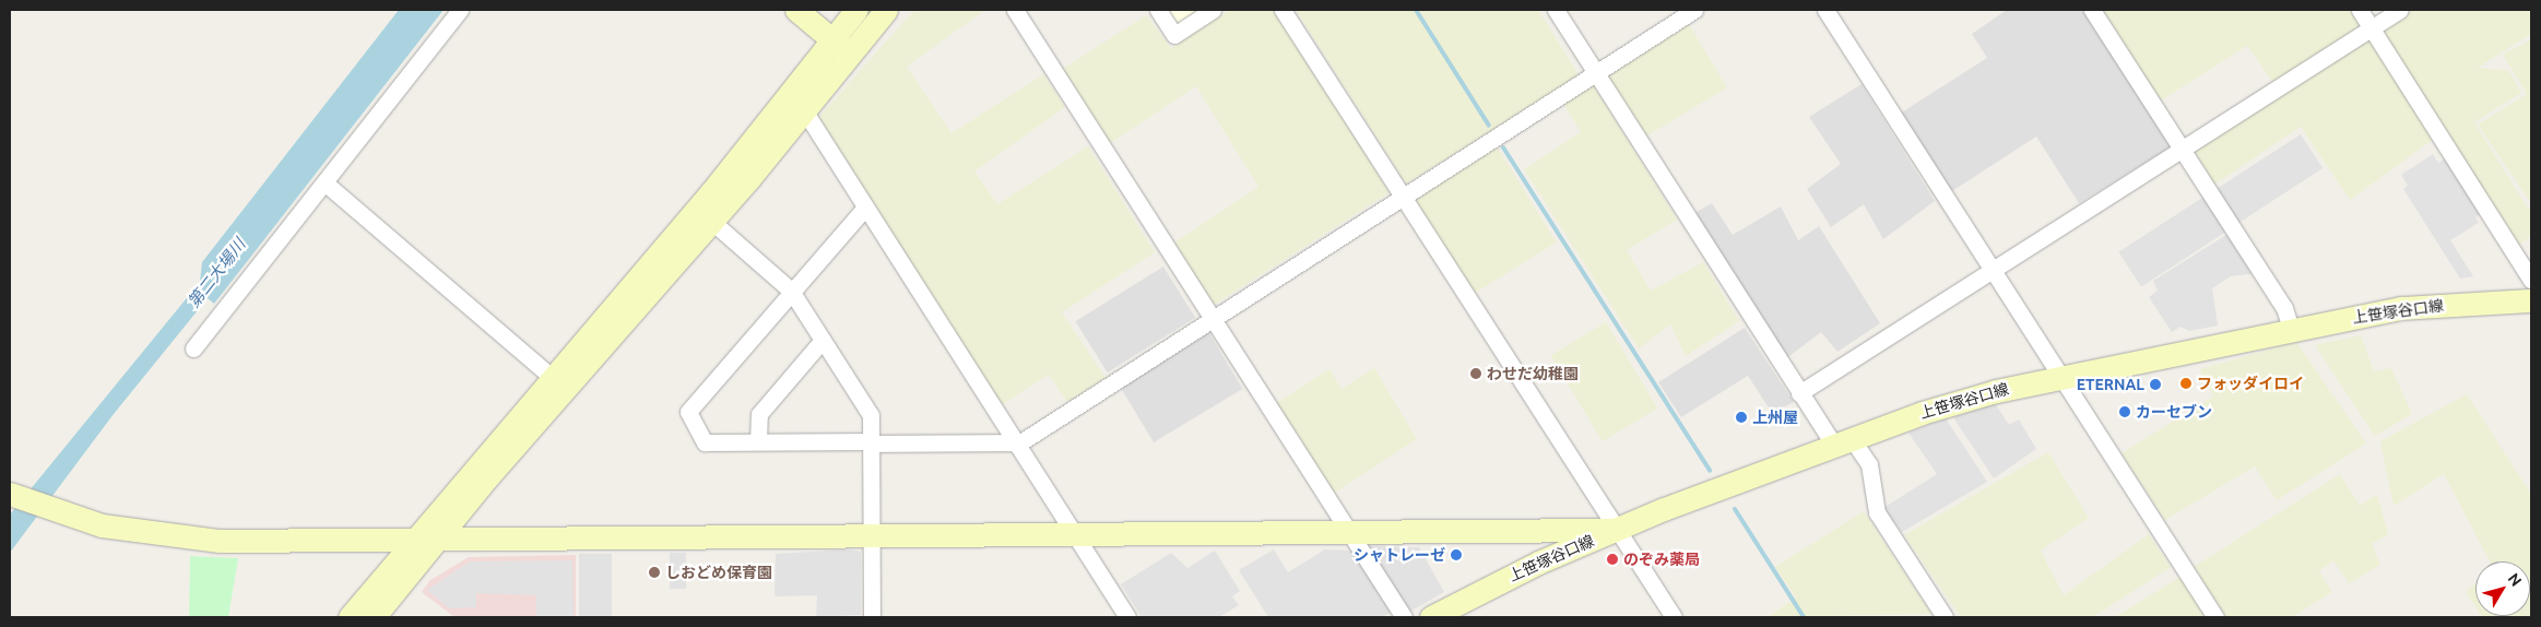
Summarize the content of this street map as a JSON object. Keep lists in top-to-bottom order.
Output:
{
  "streets": {
    "street": ["上笹塚谷口線"]
  },
  "water": ["第二大場川"],
  "places": [
    "わせだ幼稚園",
    "フォッダイロイ",
    "ETERNAL",
    "カーセブン",
    "上州屋",
    "シャトレーゼ",
    "のぞみ薬局",
    "しおどめ保育園"
  ],
  "north": "top right"
}
